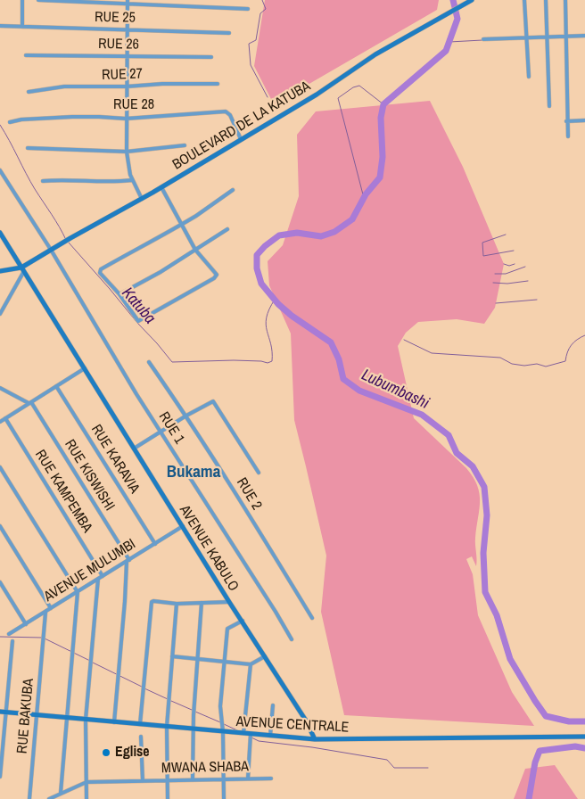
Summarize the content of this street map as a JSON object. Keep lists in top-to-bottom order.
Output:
{
  "streets": {
    "street": [
      "RUE 25",
      "RUE 26",
      "RUE 27",
      "RUE 28",
      "BOULEVARD DE LA KATUBA",
      "RUE 1",
      "RUE KARAVIA",
      "RUE KISWISHI",
      "RUE KAMPEMBA",
      "RUE 2",
      "AVENUE KABULO",
      "AVENUE MULUMBI",
      "RUE BAKUBA",
      "AVENUE CENTRALE",
      "MWANA SHABA"
    ]
  },
  "crossings": [
    ["RUE 28", "BOULEVARD DE LA KATUBA"],
    ["BOULEVARD DE LA KATUBA", "RUE 1"],
    ["BOULEVARD DE LA KATUBA", "AVENUE KABULO"],
    ["RUE KARAVIA", "AVENUE MULUMBI"],
    ["RUE KISWISHI", "AVENUE MULUMBI"],
    ["RUE KAMPEMBA", "AVENUE MULUMBI"],
    ["AVENUE KABULO", "AVENUE MULUMBI"],
    ["AVENUE KABULO", "AVENUE CENTRALE"],
    ["AVENUE MULUMBI", "RUE BAKUBA"],
    ["RUE BAKUBA", "AVENUE CENTRALE"]
  ],
  "districts": ["Bukama"],
  "water": ["Katuba", "Lubumbashi"],
  "places": ["Eglise"]
}
